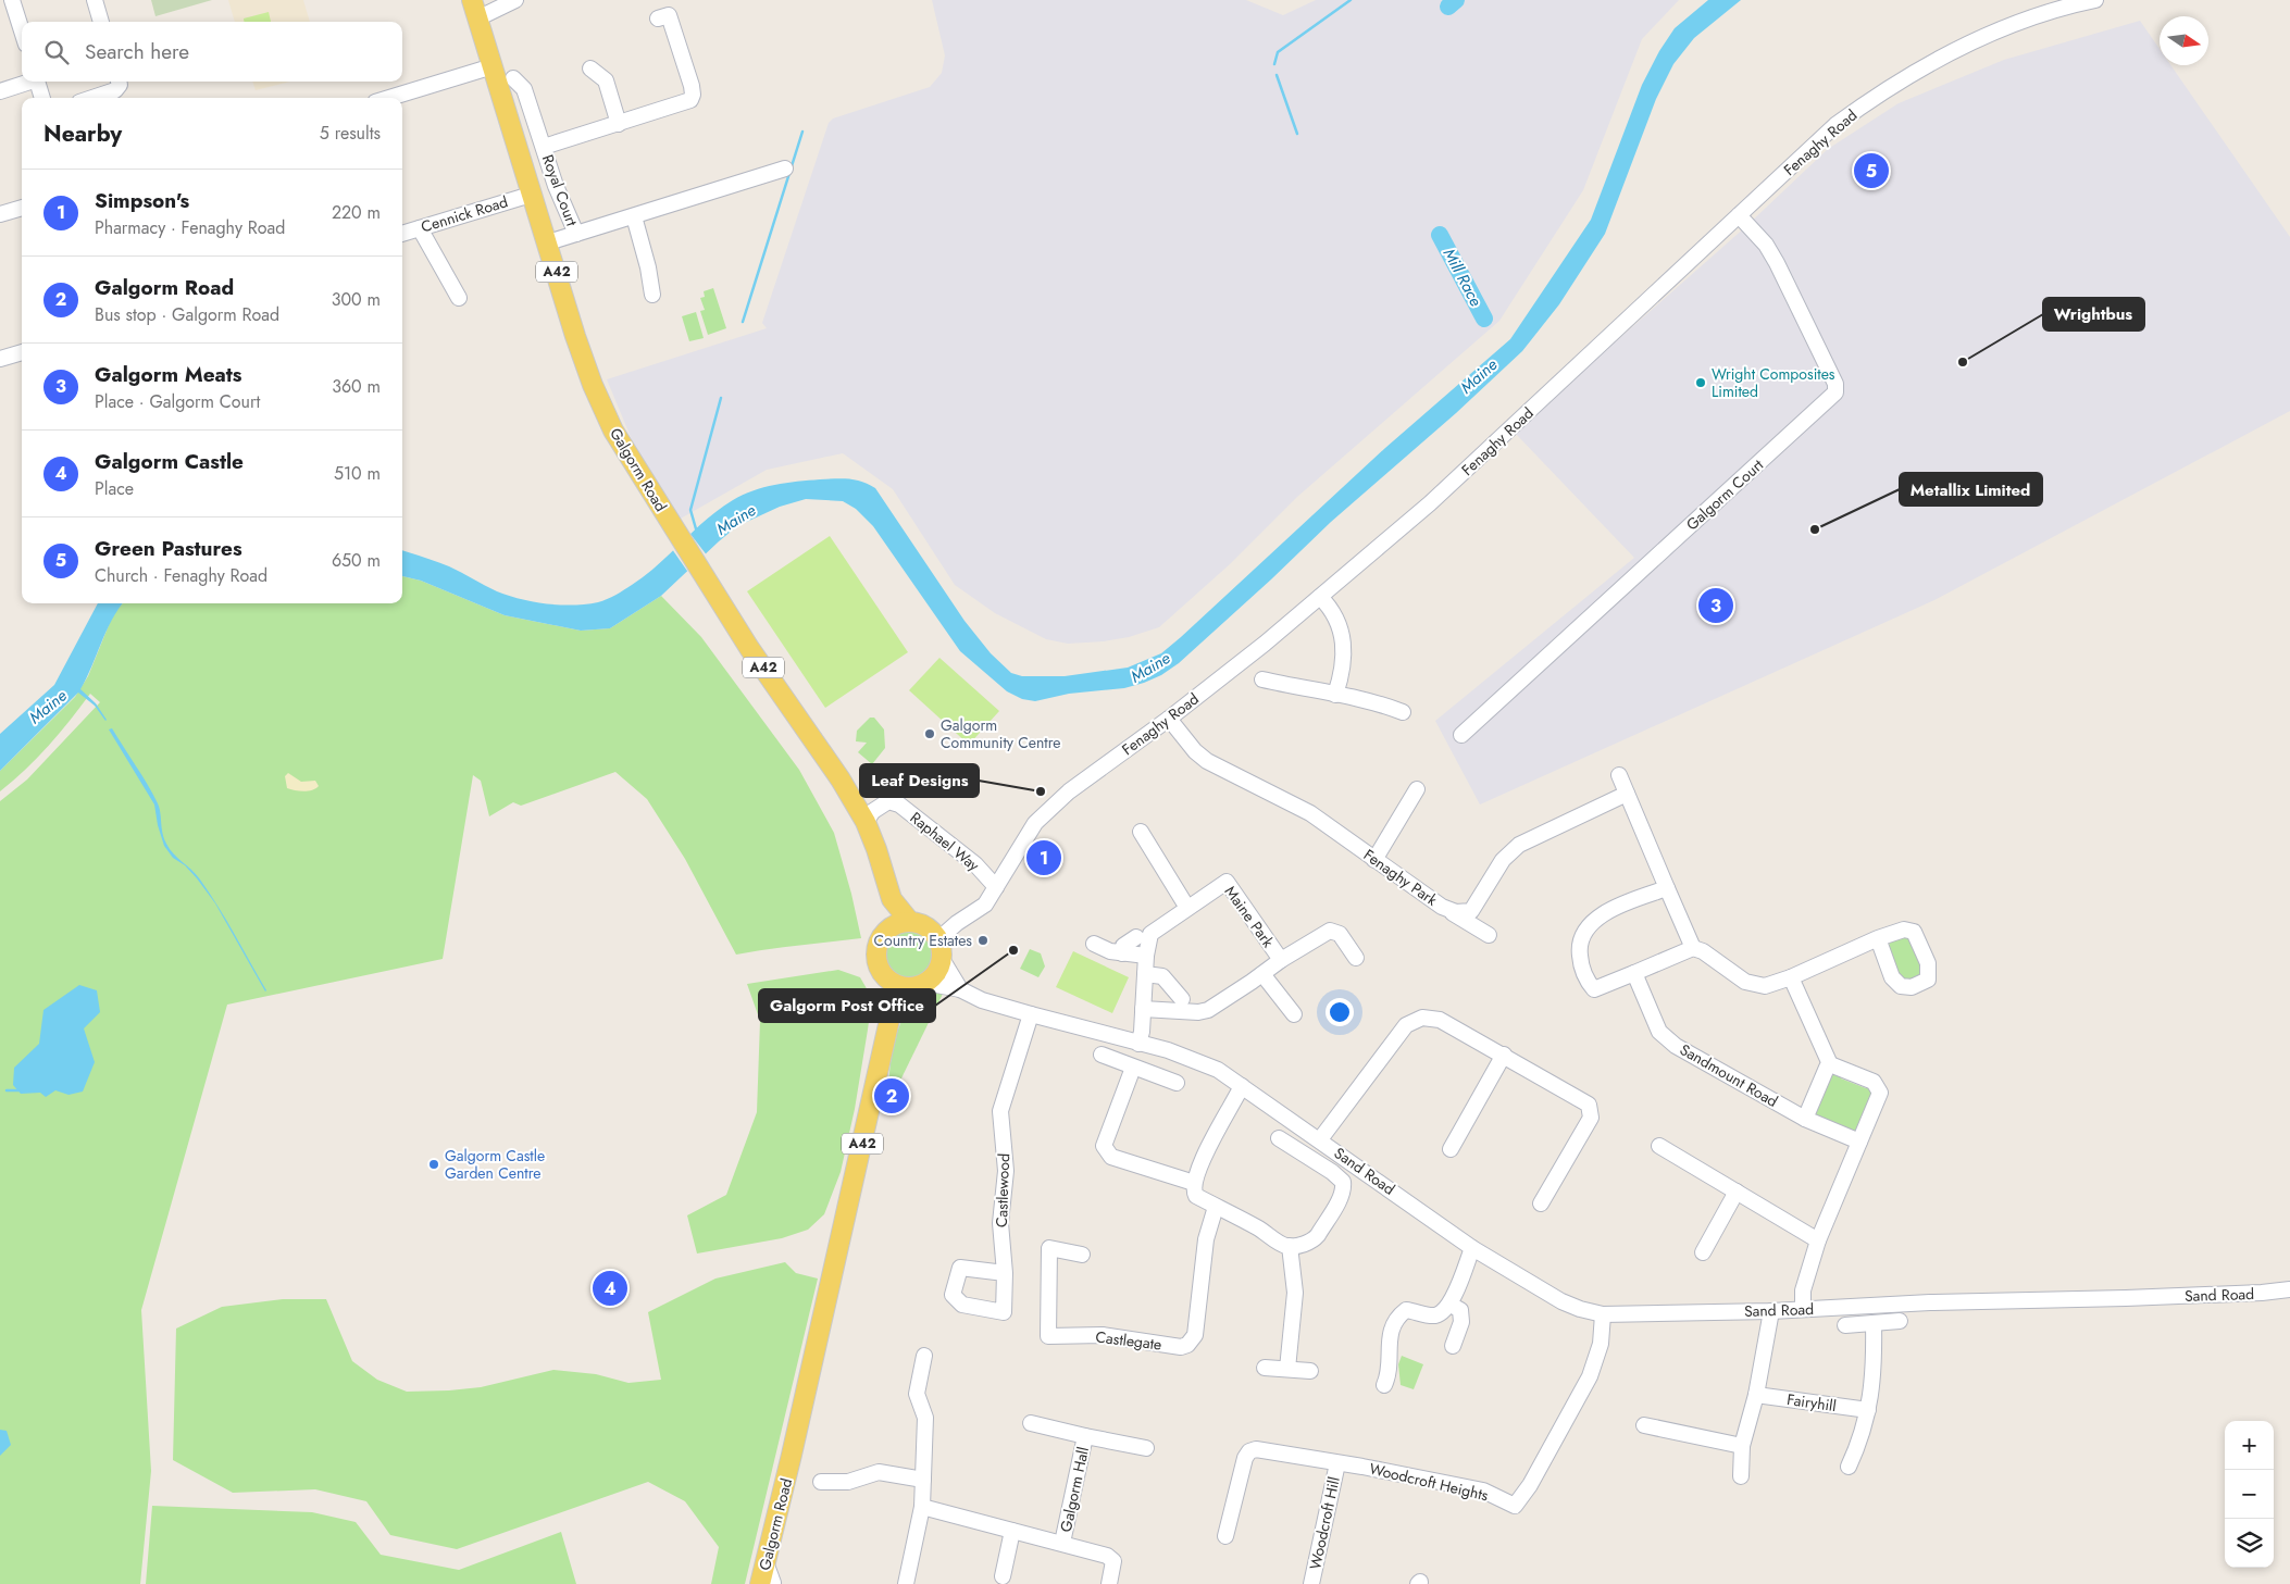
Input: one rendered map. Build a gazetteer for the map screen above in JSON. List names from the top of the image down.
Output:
{
  "streets": {
    "main road": ["A42", "Galgorm Road"],
    "street": [
      "Fenaghy Road",
      "Royal Court",
      "Cennick Road",
      "Galgorm Court",
      "Raphael Way",
      "Fenaghy Park",
      "Maine Park",
      "Sandmount Road",
      "Sand Road",
      "Castlewood",
      "Castlegate",
      "Fairyhill",
      "Woodcroft Heights",
      "Galgorm Hall",
      "Woodcroft Hill"
    ]
  },
  "crossings": [
    ["Fenaghy Road", "A42"],
    ["Fenaghy Road", "Galgorm Road"],
    ["Fenaghy Road", "Galgorm Court"],
    ["Fenaghy Road", "Raphael Way"],
    ["Fenaghy Road", "Fenaghy Park"],
    ["Fenaghy Road", "Sand Road"],
    ["Royal Court", "Galgorm Road"],
    ["Cennick Road", "Galgorm Road"],
    ["A42", "Galgorm Road"],
    ["A42", "Sand Road"],
    ["Galgorm Road", "Raphael Way"],
    ["Galgorm Road", "Sand Road"],
    ["Maine Park", "Sand Road"],
    ["Sand Road", "Castlewood"],
    ["Sand Road", "Woodcroft Heights"],
    ["Woodcroft Heights", "Woodcroft Hill"]
  ],
  "water": ["Mill Race", "Maine"],
  "places": [
    "Wrightbus",
    "Wright Composites Limited",
    "Metallix Limited",
    "Galgorm Community Centre",
    "Leaf Designs",
    "Country Estates",
    "Galgorm Post Office",
    "Galgorm Castle Garden Centre"
  ],
  "north": "right",
  "page": {
    "search": "Search here",
    "heading": ["Nearby", "5 results"],
    "pins": [
      "5",
      "3",
      "1",
      "2",
      "4"
    ],
    "list": [
      {
        "mark": "1",
        "name": "Simpson's",
        "note": "Pharmacy · Fenaghy Road",
        "value": "220 m"
      },
      {
        "mark": "2",
        "name": "Galgorm Road",
        "note": "Bus stop · Galgorm Road",
        "value": "300 m"
      },
      {
        "mark": "3",
        "name": "Galgorm Meats",
        "note": "Place · Galgorm Court",
        "value": "360 m"
      },
      {
        "mark": "4",
        "name": "Galgorm Castle",
        "note": "Place",
        "value": "510 m"
      },
      {
        "mark": "5",
        "name": "Green Pastures",
        "note": "Church · Fenaghy Road",
        "value": "650 m"
      }
    ],
    "map_buttons": ["+", "−"]
  }
}
